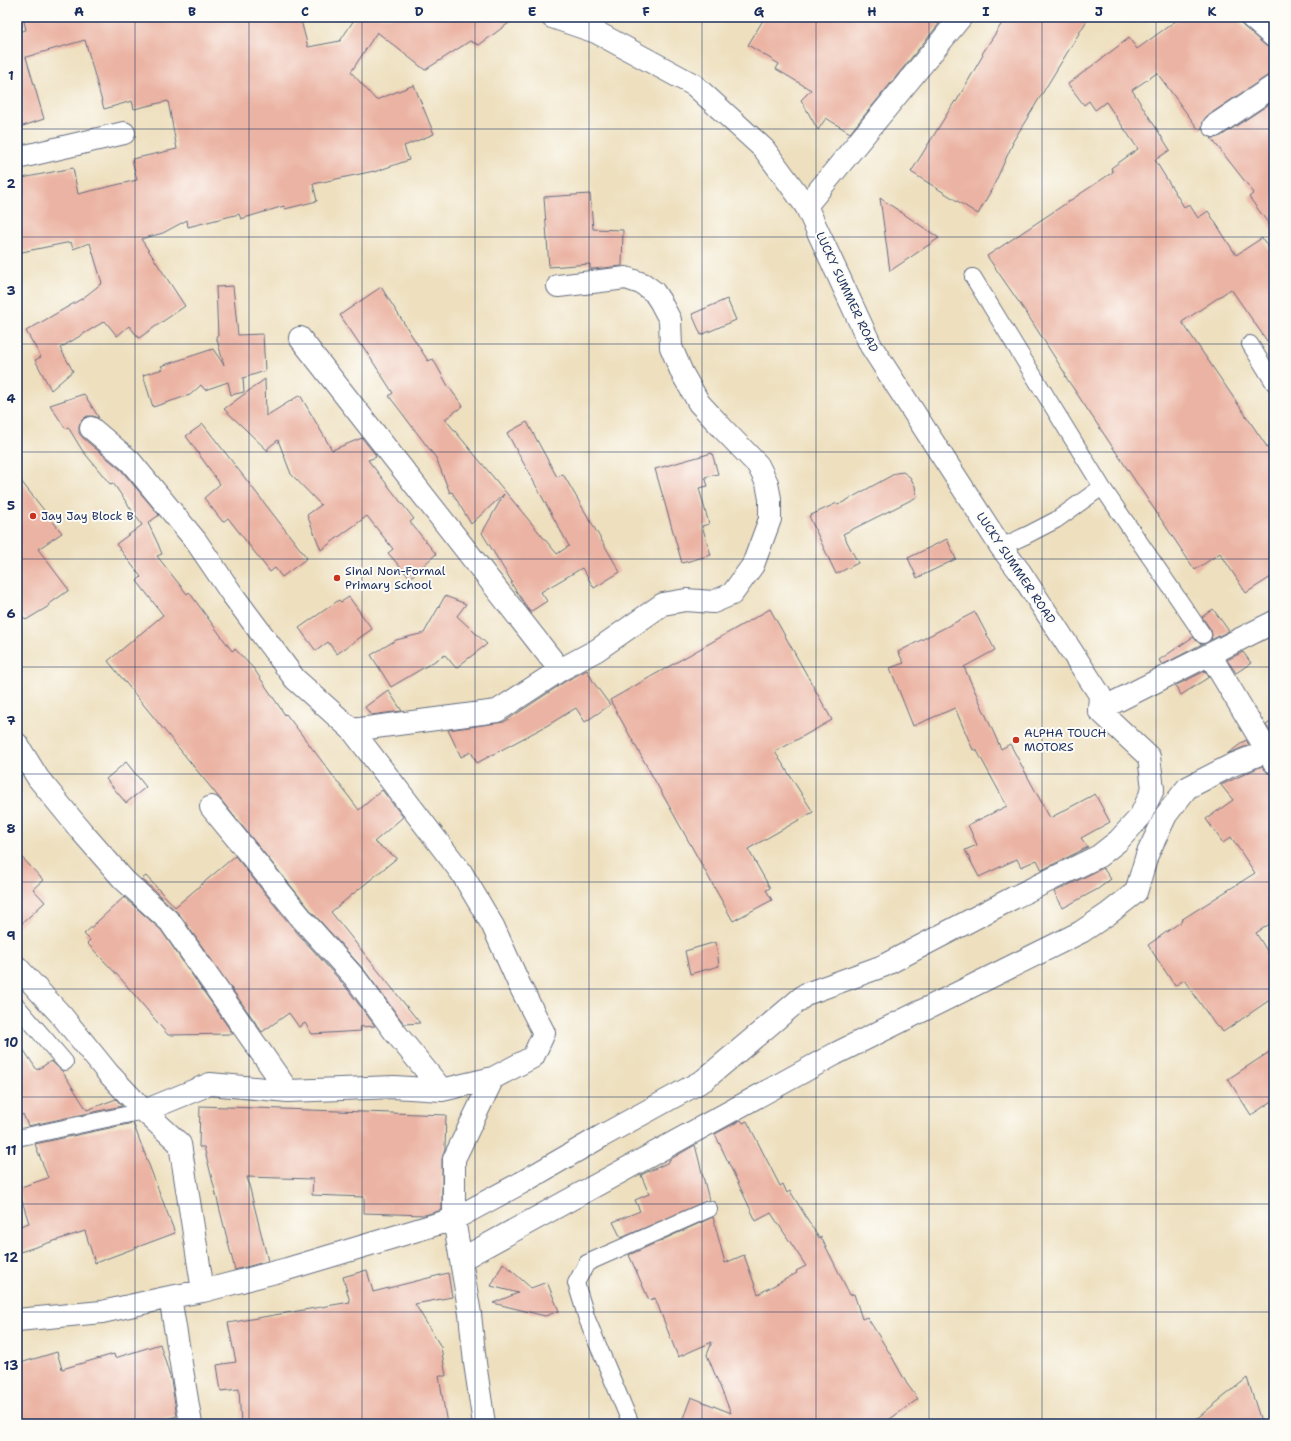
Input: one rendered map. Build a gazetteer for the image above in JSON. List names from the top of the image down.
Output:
{
  "streets": {
    "street": ["LUCKY SUMMER ROAD"]
  },
  "places": ["Jay Jay Block B", "Sinai Non-Formal Primary School", "ALPHA TOUCH MOTORS"],
  "grid": {
    "columns": [
      "A",
      "B",
      "C",
      "D",
      "E",
      "F",
      "G",
      "H",
      "I",
      "J",
      "K"
    ],
    "rows": [
      "1",
      "2",
      "3",
      "4",
      "5",
      "6",
      "7",
      "8",
      "9",
      "10",
      "11",
      "12",
      "13"
    ]
  }
}
